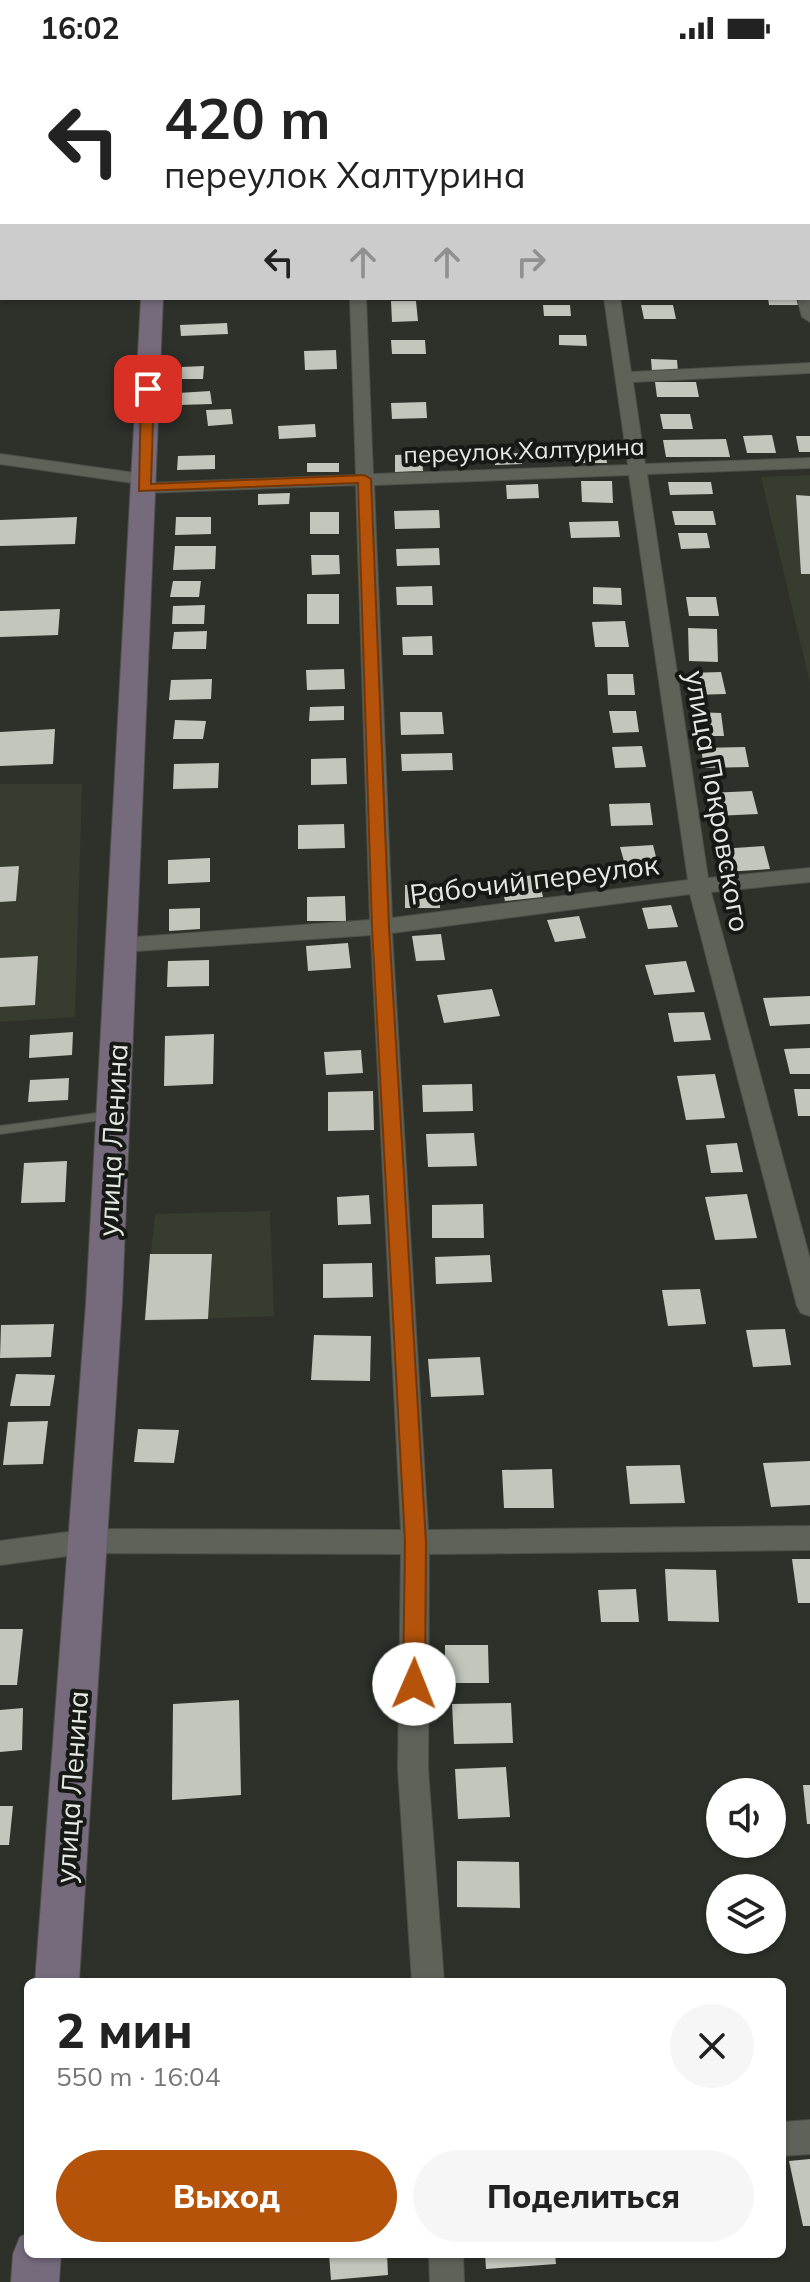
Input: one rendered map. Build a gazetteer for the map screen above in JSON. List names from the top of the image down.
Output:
{
  "streets": {
    "main road": ["улица Ленина"],
    "street": ["переулок Халтурина", "улица Покровского", "Рабочий переулок"]
  },
  "crossings": [
    ["переулок Халтурина", "улица Покровского"],
    ["переулок Халтурина", "улица Ленина"],
    ["улица Покровского", "Рабочий переулок"],
    ["Рабочий переулок", "улица Ленина"]
  ],
  "page": {
    "status": "16:02",
    "turn": ["420 m", "переулок Халтурина"],
    "heading": ["2 мин", "550 m · 16:04"],
    "buttons": ["Выход", "Поделиться"]
  }
}
